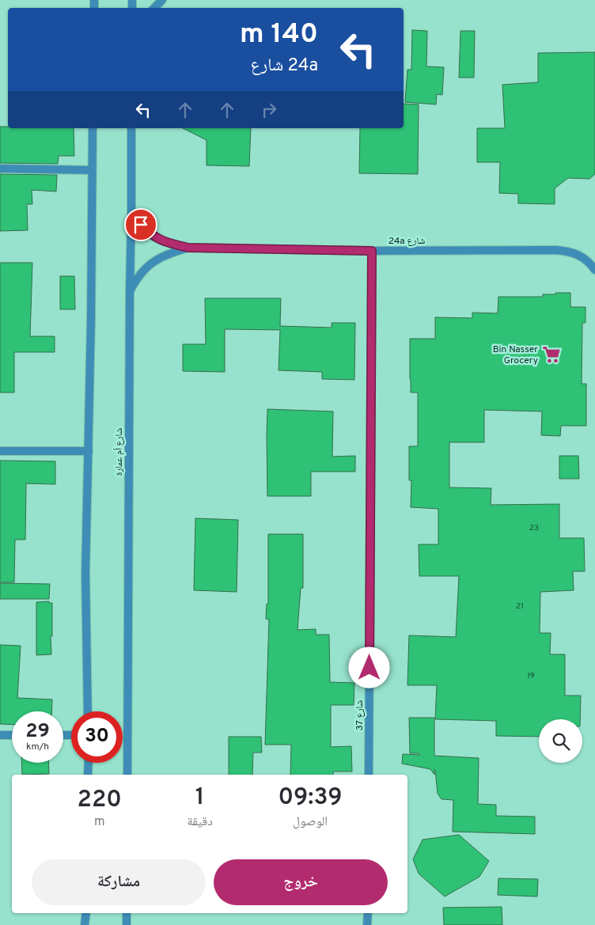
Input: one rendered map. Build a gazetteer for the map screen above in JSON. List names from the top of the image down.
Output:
{
  "streets": {
    "street": ["24a شارع", "شارع أم عمارة", "شارع 37"]
  },
  "crossings": [
    ["24a شارع", "شارع أم عمارة"],
    ["24a شارع", "شارع 37"]
  ],
  "places": {
    "supermarket": ["Bin Nasser Grocery"]
  },
  "house_numbers": ["23", "21", "19"],
  "page": {
    "turn": ["140 m", "24a شارع"],
    "speed": "29 km/h",
    "limit": "30",
    "eta": [
      "09:39",
      "الوصول",
      "1",
      "دقيقة",
      "220",
      "m"
    ],
    "buttons": ["خروج", "مشاركة"]
  }
}
